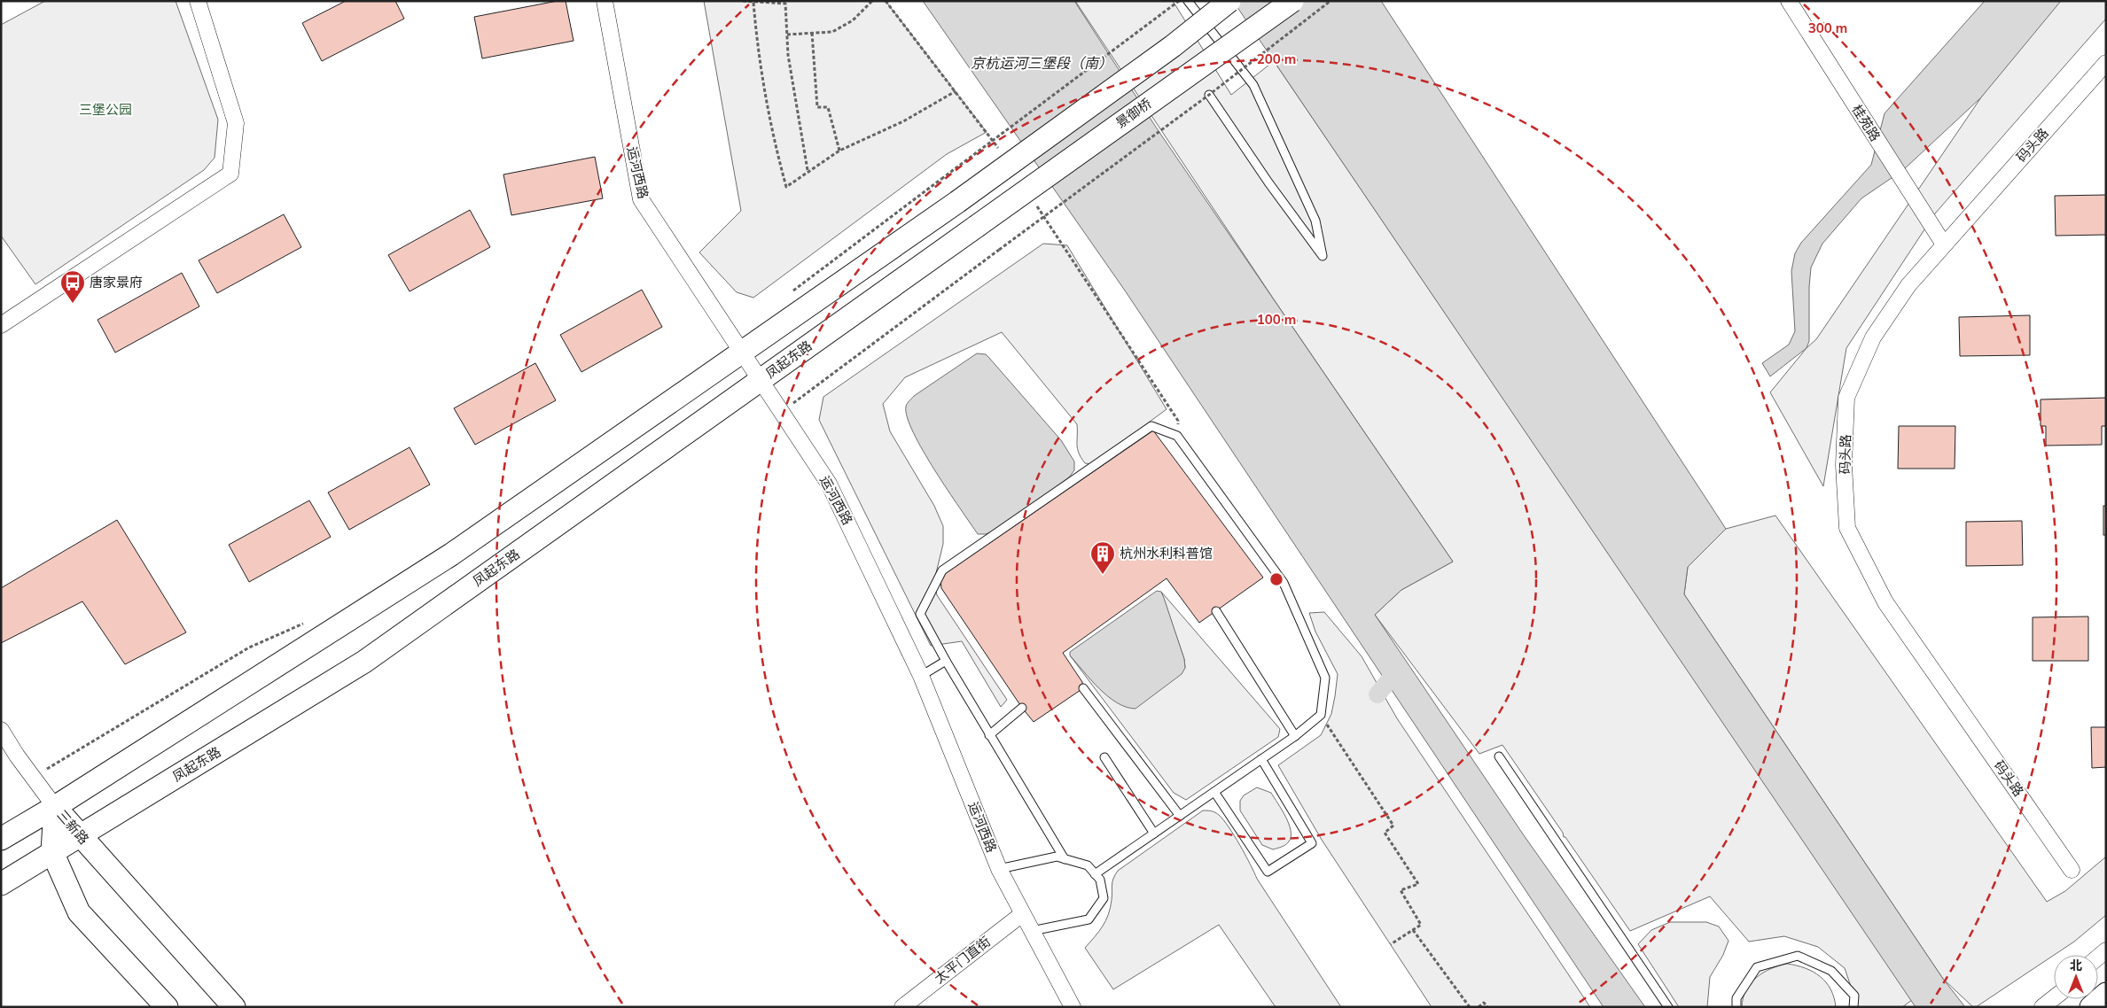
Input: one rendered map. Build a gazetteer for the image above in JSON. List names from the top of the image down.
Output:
{
  "streets": {
    "main road": ["景御桥", "凤起东路", "三新路"],
    "street": [
      "桂苑路",
      "码头路",
      "运河西路",
      "太平门直街"
    ]
  },
  "crossings": [
    ["景御桥", "凤起东路"],
    ["桂苑路", "码头路"],
    ["运河西路", "凤起东路"],
    ["运河西路", "太平门直街"],
    ["凤起东路", "三新路"]
  ],
  "water": ["京杭运河三堡段（南）"],
  "parks": ["三堡公园"],
  "places": {
    "bus stop": ["唐家景府"],
    "building": ["杭州水利科普馆"]
  },
  "north": "top",
  "rings": ["300 m", "200 m", "100 m"]
}
